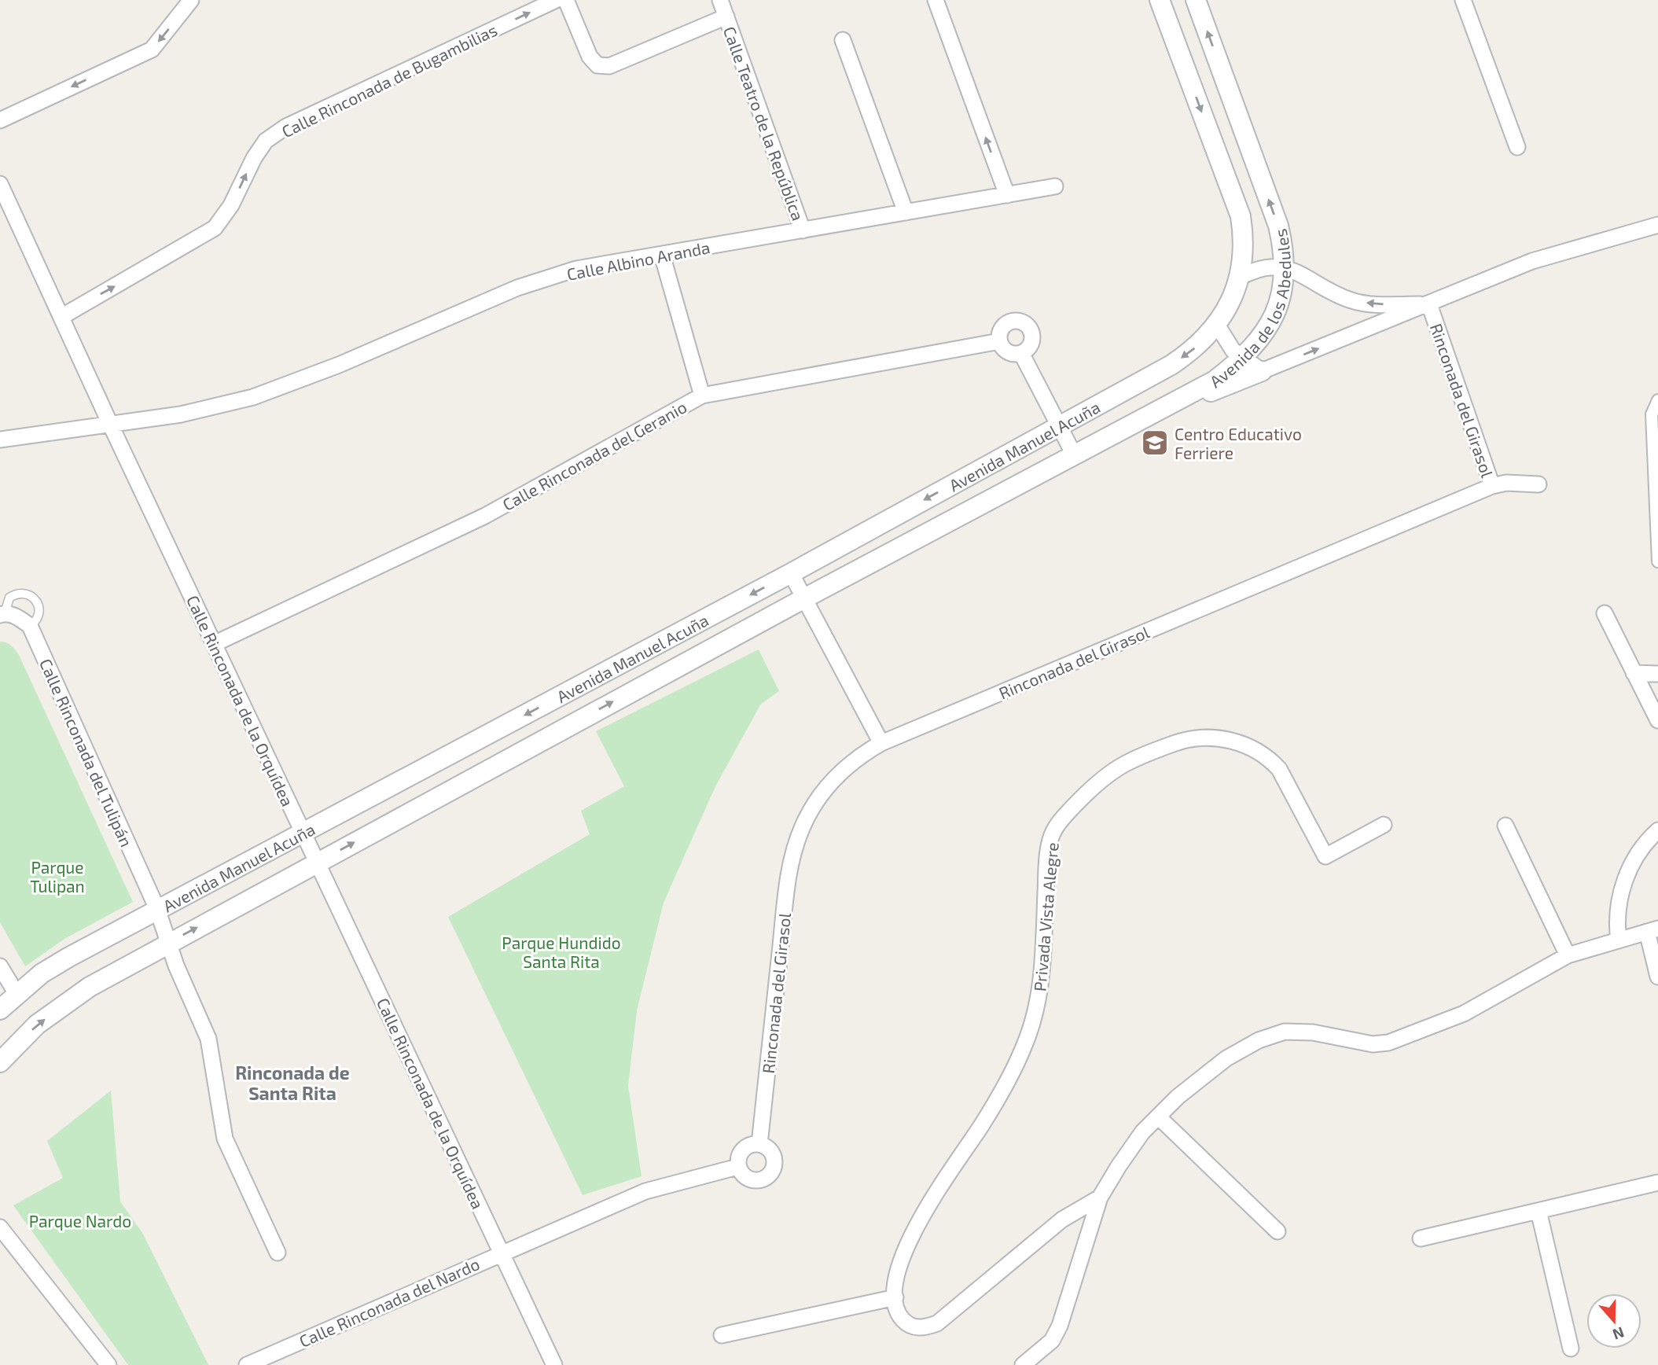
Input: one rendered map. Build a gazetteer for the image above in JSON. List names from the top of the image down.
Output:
{
  "streets": {
    "street": [
      "Calle Rinconada de Bugambilias",
      "Calle Teatro de la República",
      "Calle Albino Aranda",
      "Avenida de los Abedules",
      "Rinconada del Girasol",
      "Avenida Manuel Acuña",
      "Calle Rinconada del Geranio",
      "Calle Rinconada de la Orquídea",
      "Calle Rinconada del Tulipán",
      "Privada Vista Alegre",
      "Calle Rinconada del Nardo"
    ]
  },
  "crossings": [
    ["Calle Rinconada de Bugambilias", "Calle Rinconada de la Orquídea"],
    ["Calle Teatro de la República", "Calle Albino Aranda"],
    ["Calle Albino Aranda", "Calle Rinconada de la Orquídea"],
    ["Avenida de los Abedules", "Avenida Manuel Acuña"],
    ["Rinconada del Girasol", "Calle Rinconada del Nardo"],
    ["Avenida Manuel Acuña", "Calle Rinconada de la Orquídea"],
    ["Avenida Manuel Acuña", "Calle Rinconada del Tulipán"],
    ["Calle Rinconada del Geranio", "Calle Rinconada de la Orquídea"],
    ["Calle Rinconada de la Orquídea", "Calle Rinconada del Nardo"]
  ],
  "one_way": ["Calle Rinconada de Bugambilias"],
  "districts": ["Rinconada de Santa Rita"],
  "parks": ["Parque Tulipan", "Parque Hundido Santa Rita", "Parque Nardo"],
  "places": {
    "school or university": ["Centro Educativo Ferriere"]
  },
  "north": "bottom"
}
